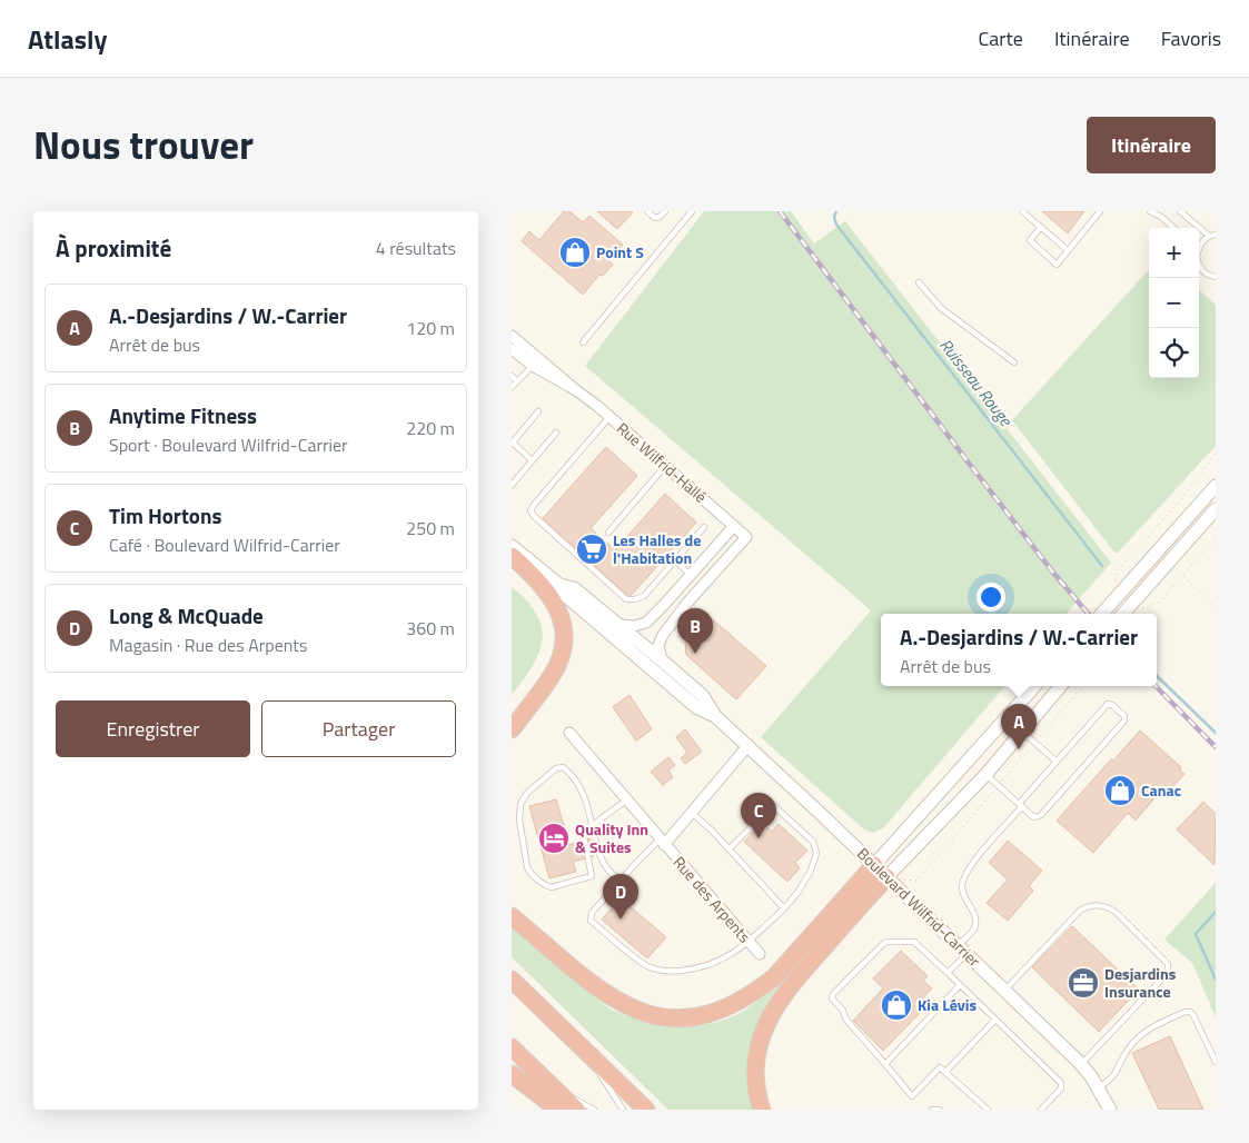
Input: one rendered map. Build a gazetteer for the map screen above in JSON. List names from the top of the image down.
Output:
{
  "streets": {
    "street": ["Rue Wilfrid-Hallé", "Rue des Arpents", "Boulevard Wilfrid-Carrier"]
  },
  "crossings": [
    ["Rue Wilfrid-Hallé", "Boulevard Wilfrid-Carrier"],
    ["Rue des Arpents", "Boulevard Wilfrid-Carrier"]
  ],
  "water": ["Ruisseau Rouge"],
  "places": {
    "shop": ["Point S", "Canac", "Kia Lévis"],
    "supermarket": ["Les Halles de l'Habitation"],
    "hotel": ["Quality Inn & Suites"],
    "office": ["Desjardins Insurance"]
  },
  "page": {
    "header": "Atlasly",
    "nav": ["Carte", "Itinéraire", "Favoris"],
    "title": "Nous trouver",
    "buttons": [
      "Itinéraire",
      ["Enregistrer", "Partager"]
    ],
    "heading": ["À proximité", "4 résultats"],
    "map_buttons": ["+", "−"],
    "list": [
      {
        "mark": "A",
        "name": "A.-Desjardins / W.-Carrier",
        "note": "Arrêt de bus",
        "value": "120 m"
      },
      {
        "mark": "B",
        "name": "Anytime Fitness",
        "note": "Sport · Boulevard Wilfrid-Carrier",
        "value": "220 m"
      },
      {
        "mark": "C",
        "name": "Tim Hortons",
        "note": "Café · Boulevard Wilfrid-Carrier",
        "value": "250 m"
      },
      {
        "mark": "D",
        "name": "Long & McQuade",
        "note": "Magasin · Rue des Arpents",
        "value": "360 m"
      }
    ],
    "pins": [
      "B",
      "A",
      "C",
      "D"
    ],
    "popup": ["A.-Desjardins / W.-Carrier", "Arrêt de bus"]
  }
}
